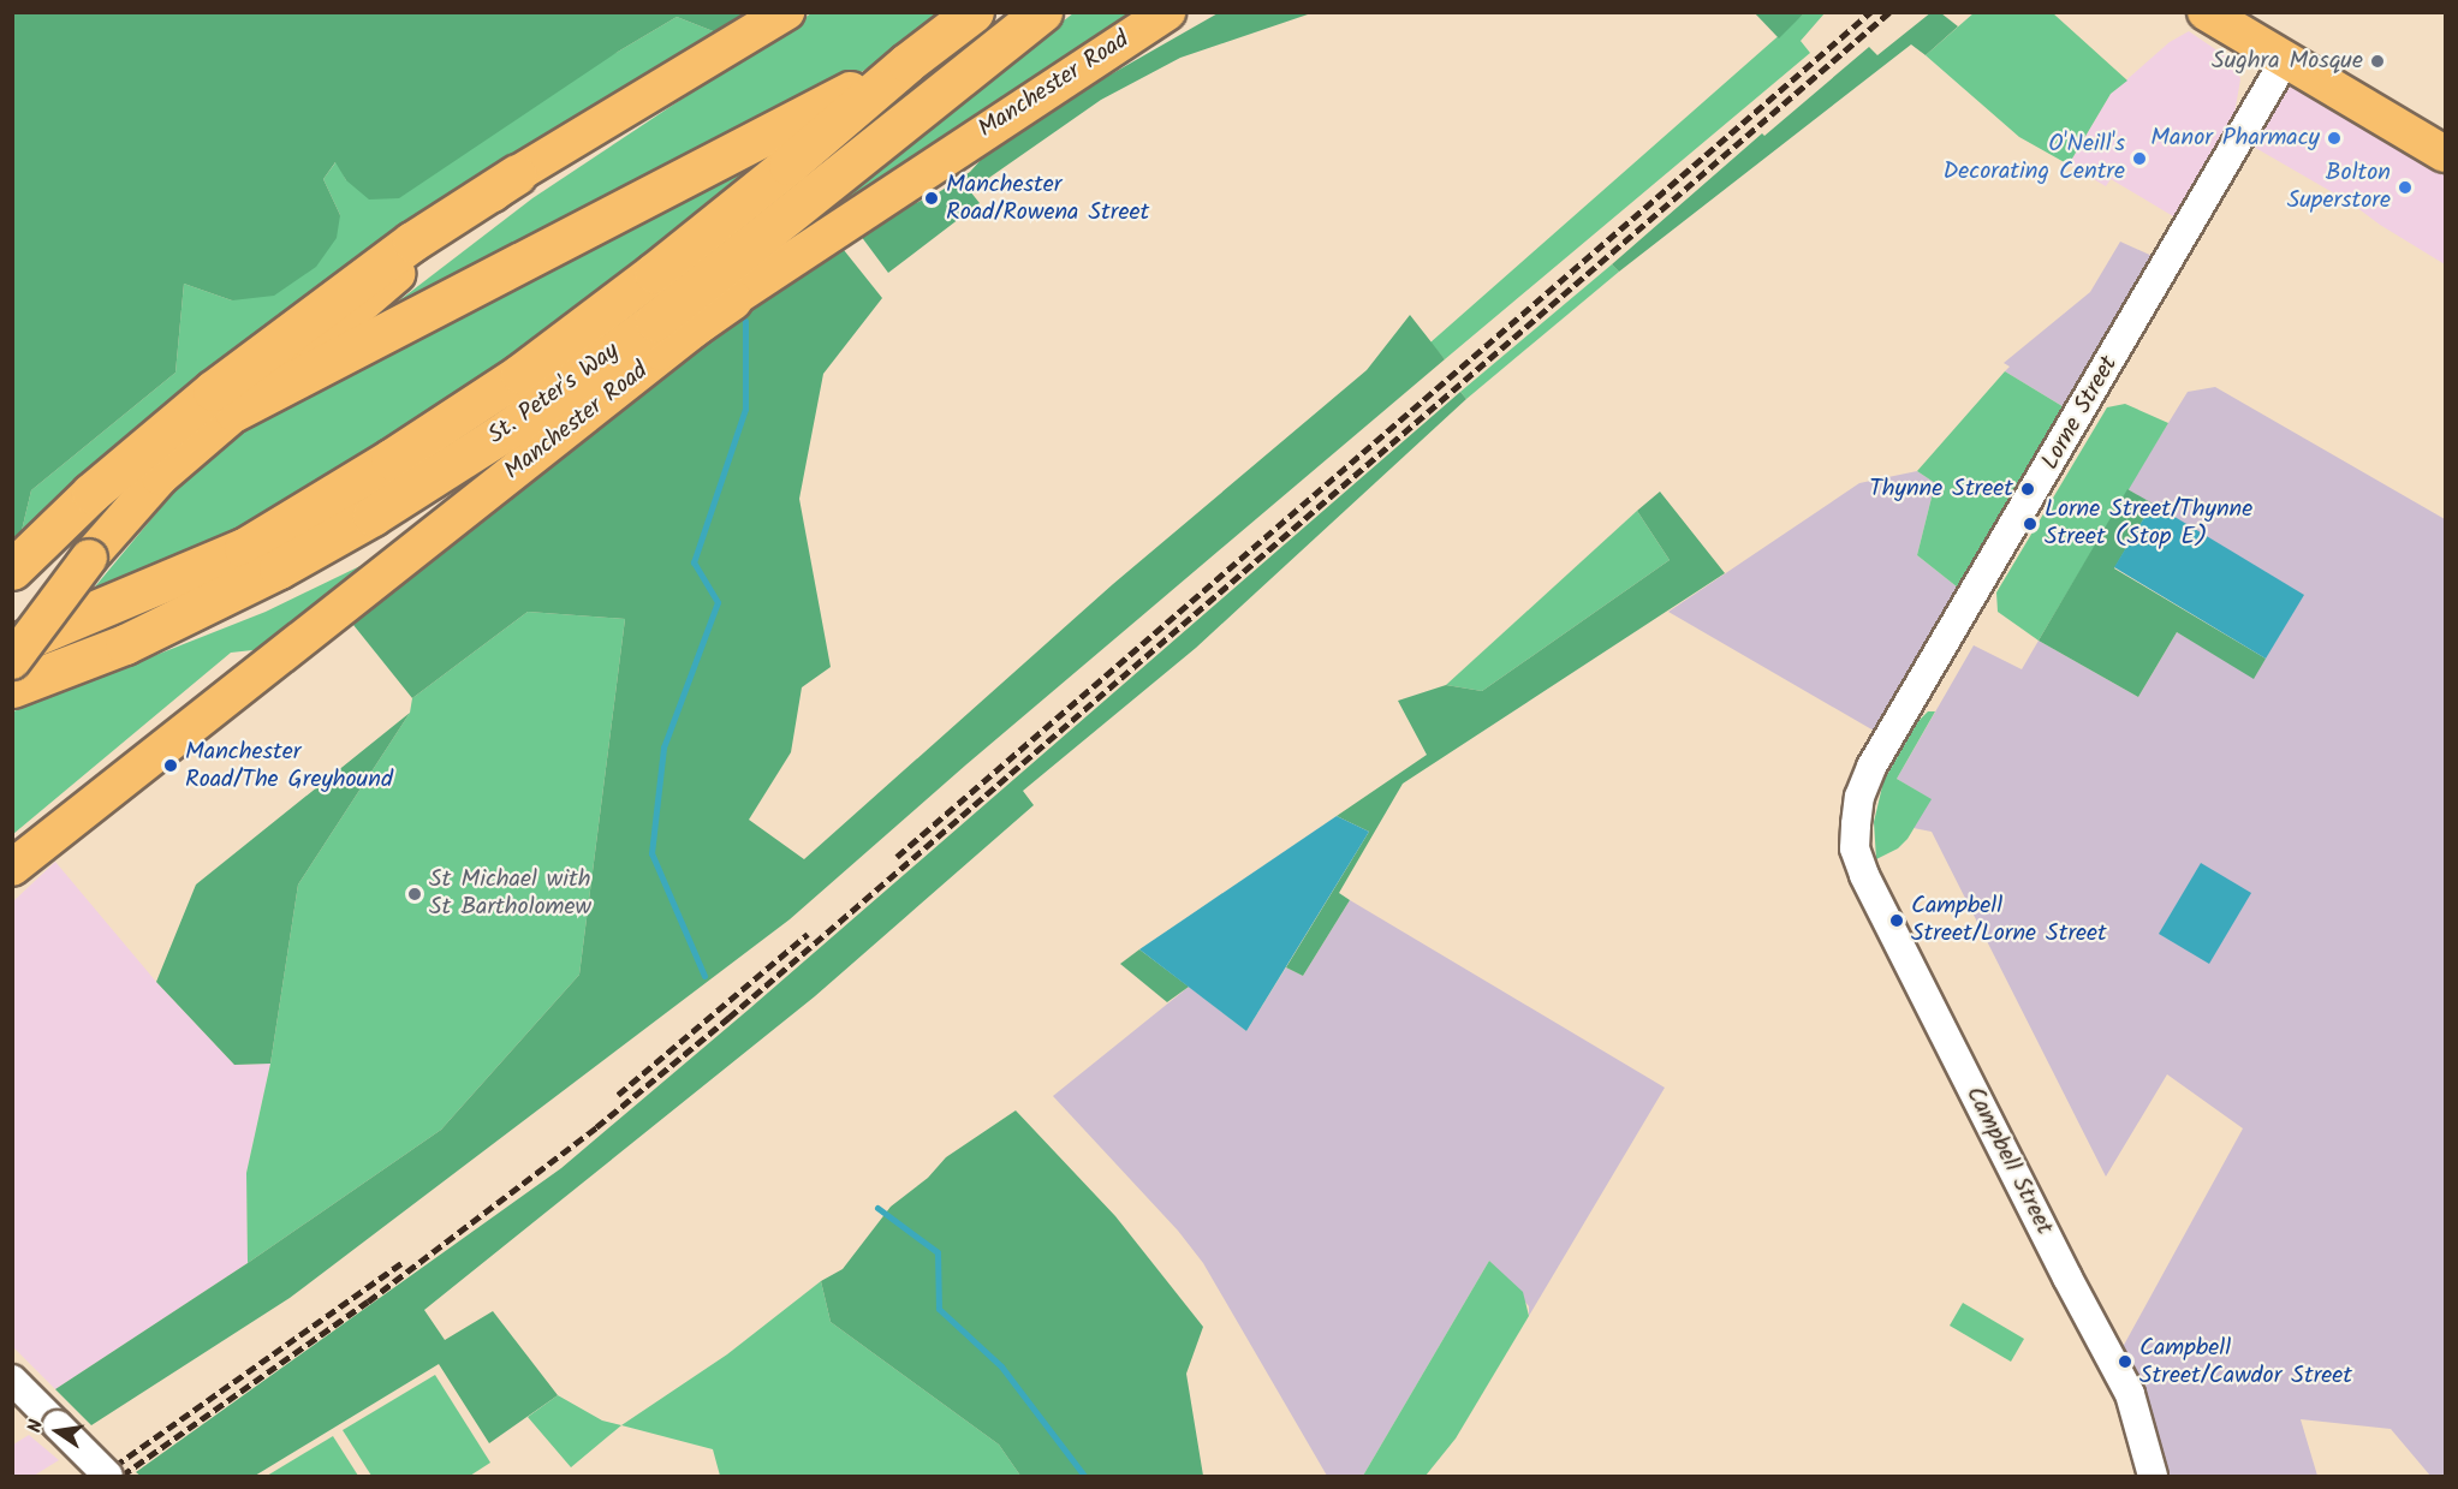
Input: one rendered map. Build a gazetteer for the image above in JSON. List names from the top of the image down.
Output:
{
  "streets": {
    "highway": ["St. Peter's Way"],
    "main road": ["Manchester Road"],
    "street": ["Lorne Street", "Campbell Street"]
  },
  "crossings": [
    ["Lorne Street", "Campbell Street"]
  ],
  "places": [
    "Sughra Mosque",
    "Manor Pharmacy",
    "O'Neill's Decorating Centre",
    "Bolton Superstore",
    "Manchester Road/Rowena Street",
    "Thynne Street",
    "Lorne Street/Thynne Street (Stop E)",
    "Manchester Road/The Greyhound",
    "St Michael with St Bartholomew",
    "Campbell Street/Lorne Street",
    "Campbell Street/Cawdor Street"
  ],
  "north": "left"
}
